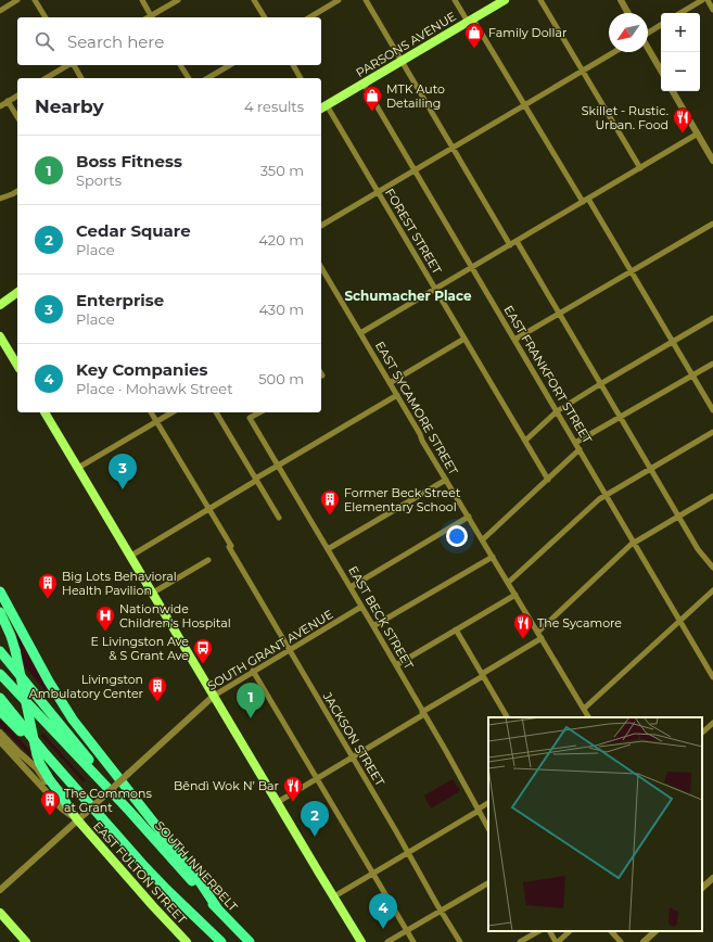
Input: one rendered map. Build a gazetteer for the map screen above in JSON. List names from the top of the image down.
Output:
{
  "streets": {
    "highway": ["SOUTH INNERBELT"],
    "main road": ["PARSONS AVENUE", "EAST FULTON STREET"],
    "street": [
      "FOREST STREET",
      "EAST FRANKFORT STREET",
      "EAST SYCAMORE STREET",
      "EAST BECK STREET",
      "SOUTH GRANT AVENUE",
      "JACKSON STREET"
    ]
  },
  "crossings": [
    ["PARSONS AVENUE", "FOREST STREET"],
    ["PARSONS AVENUE", "EAST FRANKFORT STREET"],
    ["EAST BECK STREET", "SOUTH GRANT AVENUE"],
    ["SOUTH GRANT AVENUE", "JACKSON STREET"],
    ["SOUTH GRANT AVENUE", "EAST FULTON STREET"]
  ],
  "districts": ["Schumacher Place"],
  "places": {
    "shop": ["Family Dollar", "MTK Auto Detailing"],
    "restaurant": ["Skillet - Rustic. Urban. Food", "The Sycamore", "Běndì Wok N’ Bar"],
    "building": [
      "Former Beck Street Elementary School",
      "Big Lots Behavioral Health Pavilion",
      "Livingston Ambulatory Center",
      "The Commons at Grant"
    ],
    "hospital": ["Nationwide Children's Hospital"],
    "bus stop": ["E Livingston Ave & S Grant Ave"]
  },
  "north": "bottom left",
  "page": {
    "map_buttons": ["+", "−"],
    "search": "Search here",
    "heading": ["Nearby", "4 results"],
    "list": [
      {
        "mark": "1",
        "name": "Boss Fitness",
        "note": "Sports",
        "value": "350 m"
      },
      {
        "mark": "2",
        "name": "Cedar Square",
        "note": "Place",
        "value": "420 m"
      },
      {
        "mark": "3",
        "name": "Enterprise",
        "note": "Place",
        "value": "430 m"
      },
      {
        "mark": "4",
        "name": "Key Companies",
        "note": "Place · Mohawk Street",
        "value": "500 m"
      }
    ],
    "pins": [
      "3",
      "1",
      "2",
      "4"
    ]
  }
}
